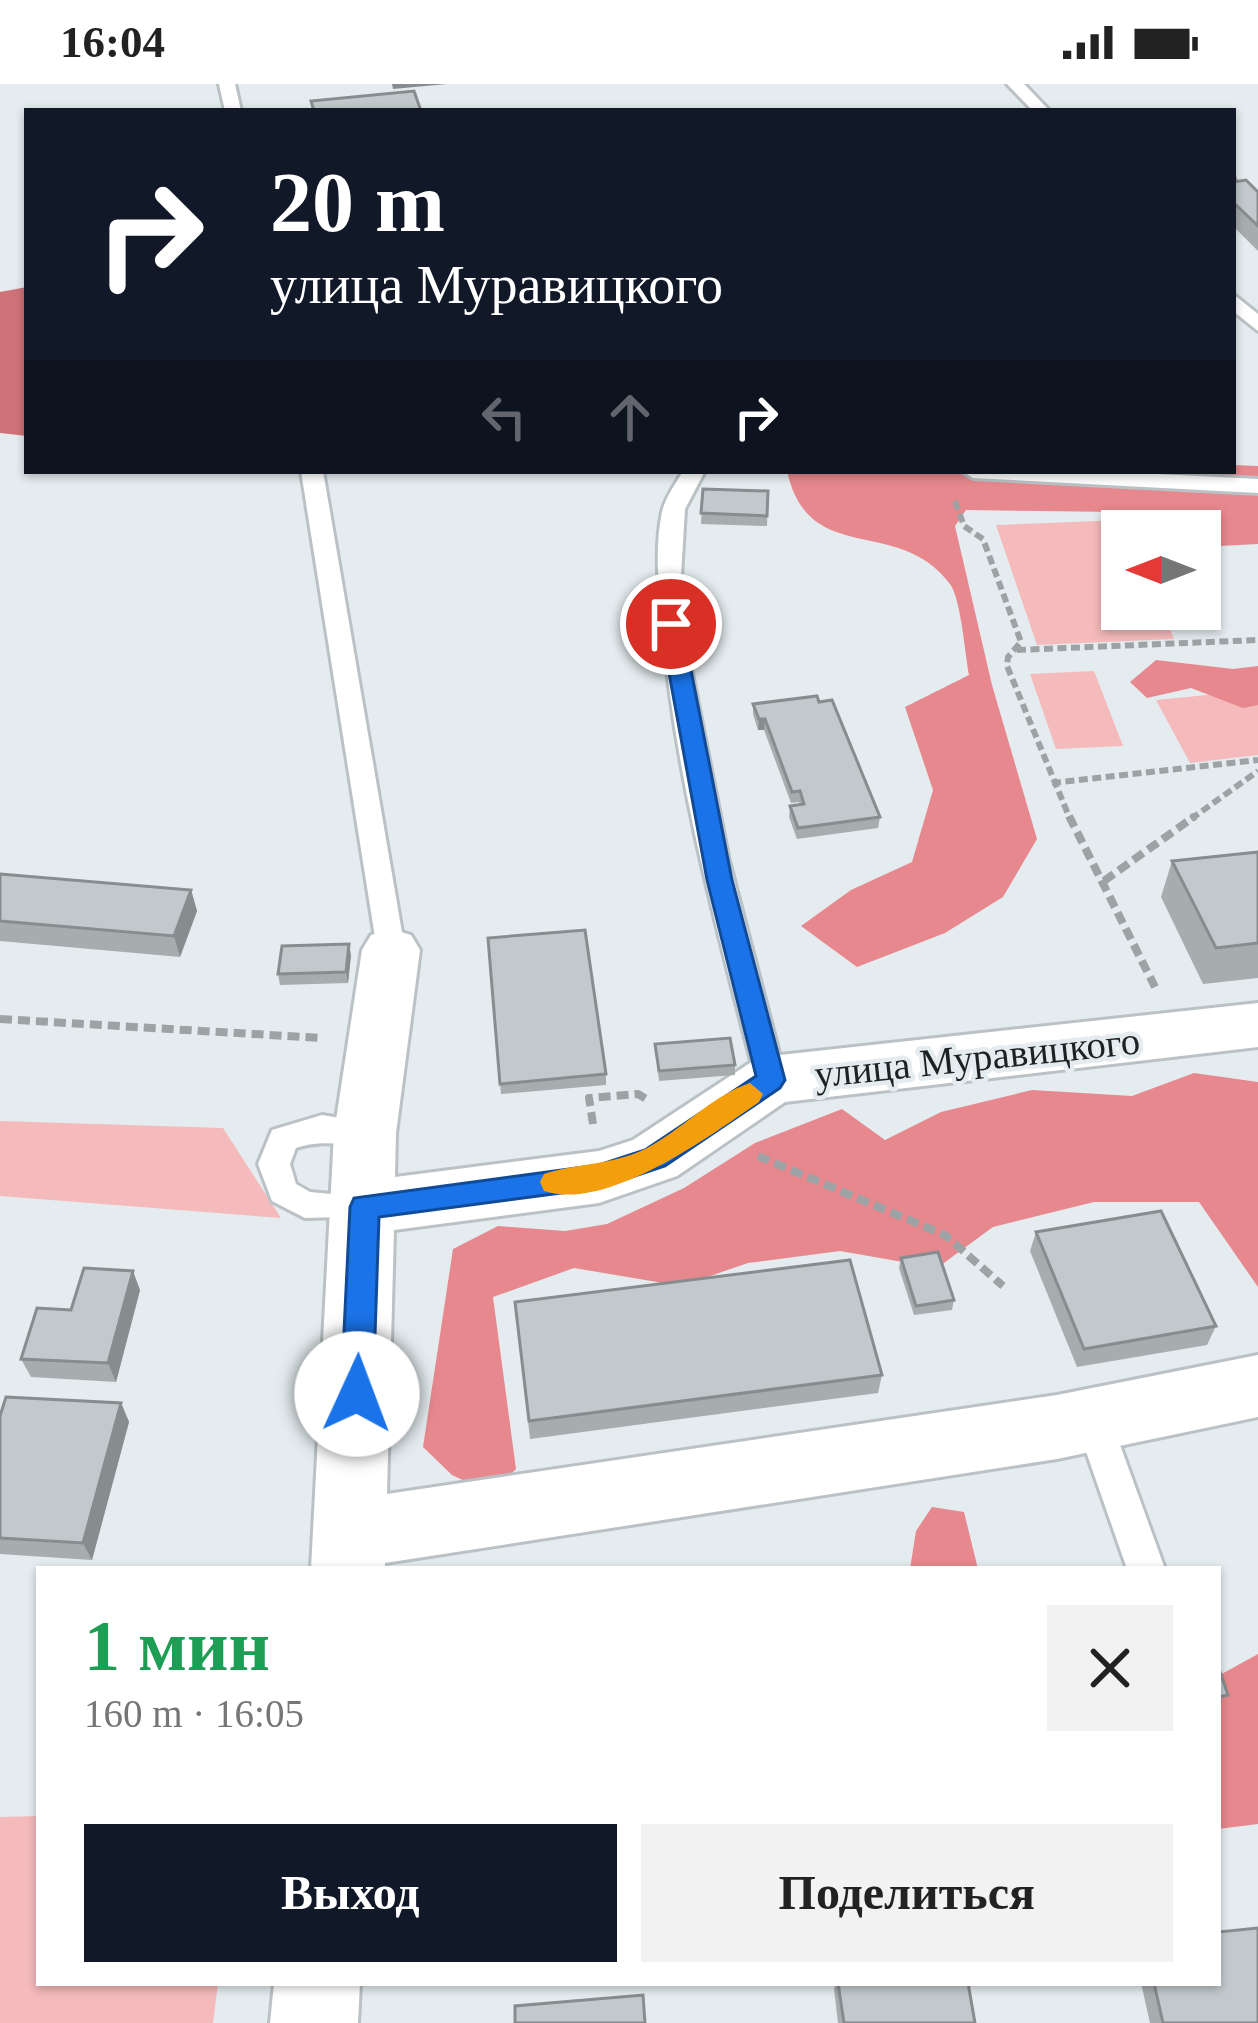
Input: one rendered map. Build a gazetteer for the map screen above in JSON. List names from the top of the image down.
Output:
{
  "streets": {
    "street": ["улица Муравицкого"]
  },
  "north": "left",
  "page": {
    "status": "16:04",
    "turn": ["20 m", "улица Муравицкого"],
    "heading": ["1 мин", "160 m · 16:05"],
    "buttons": ["Выход", "Поделиться"]
  }
}
